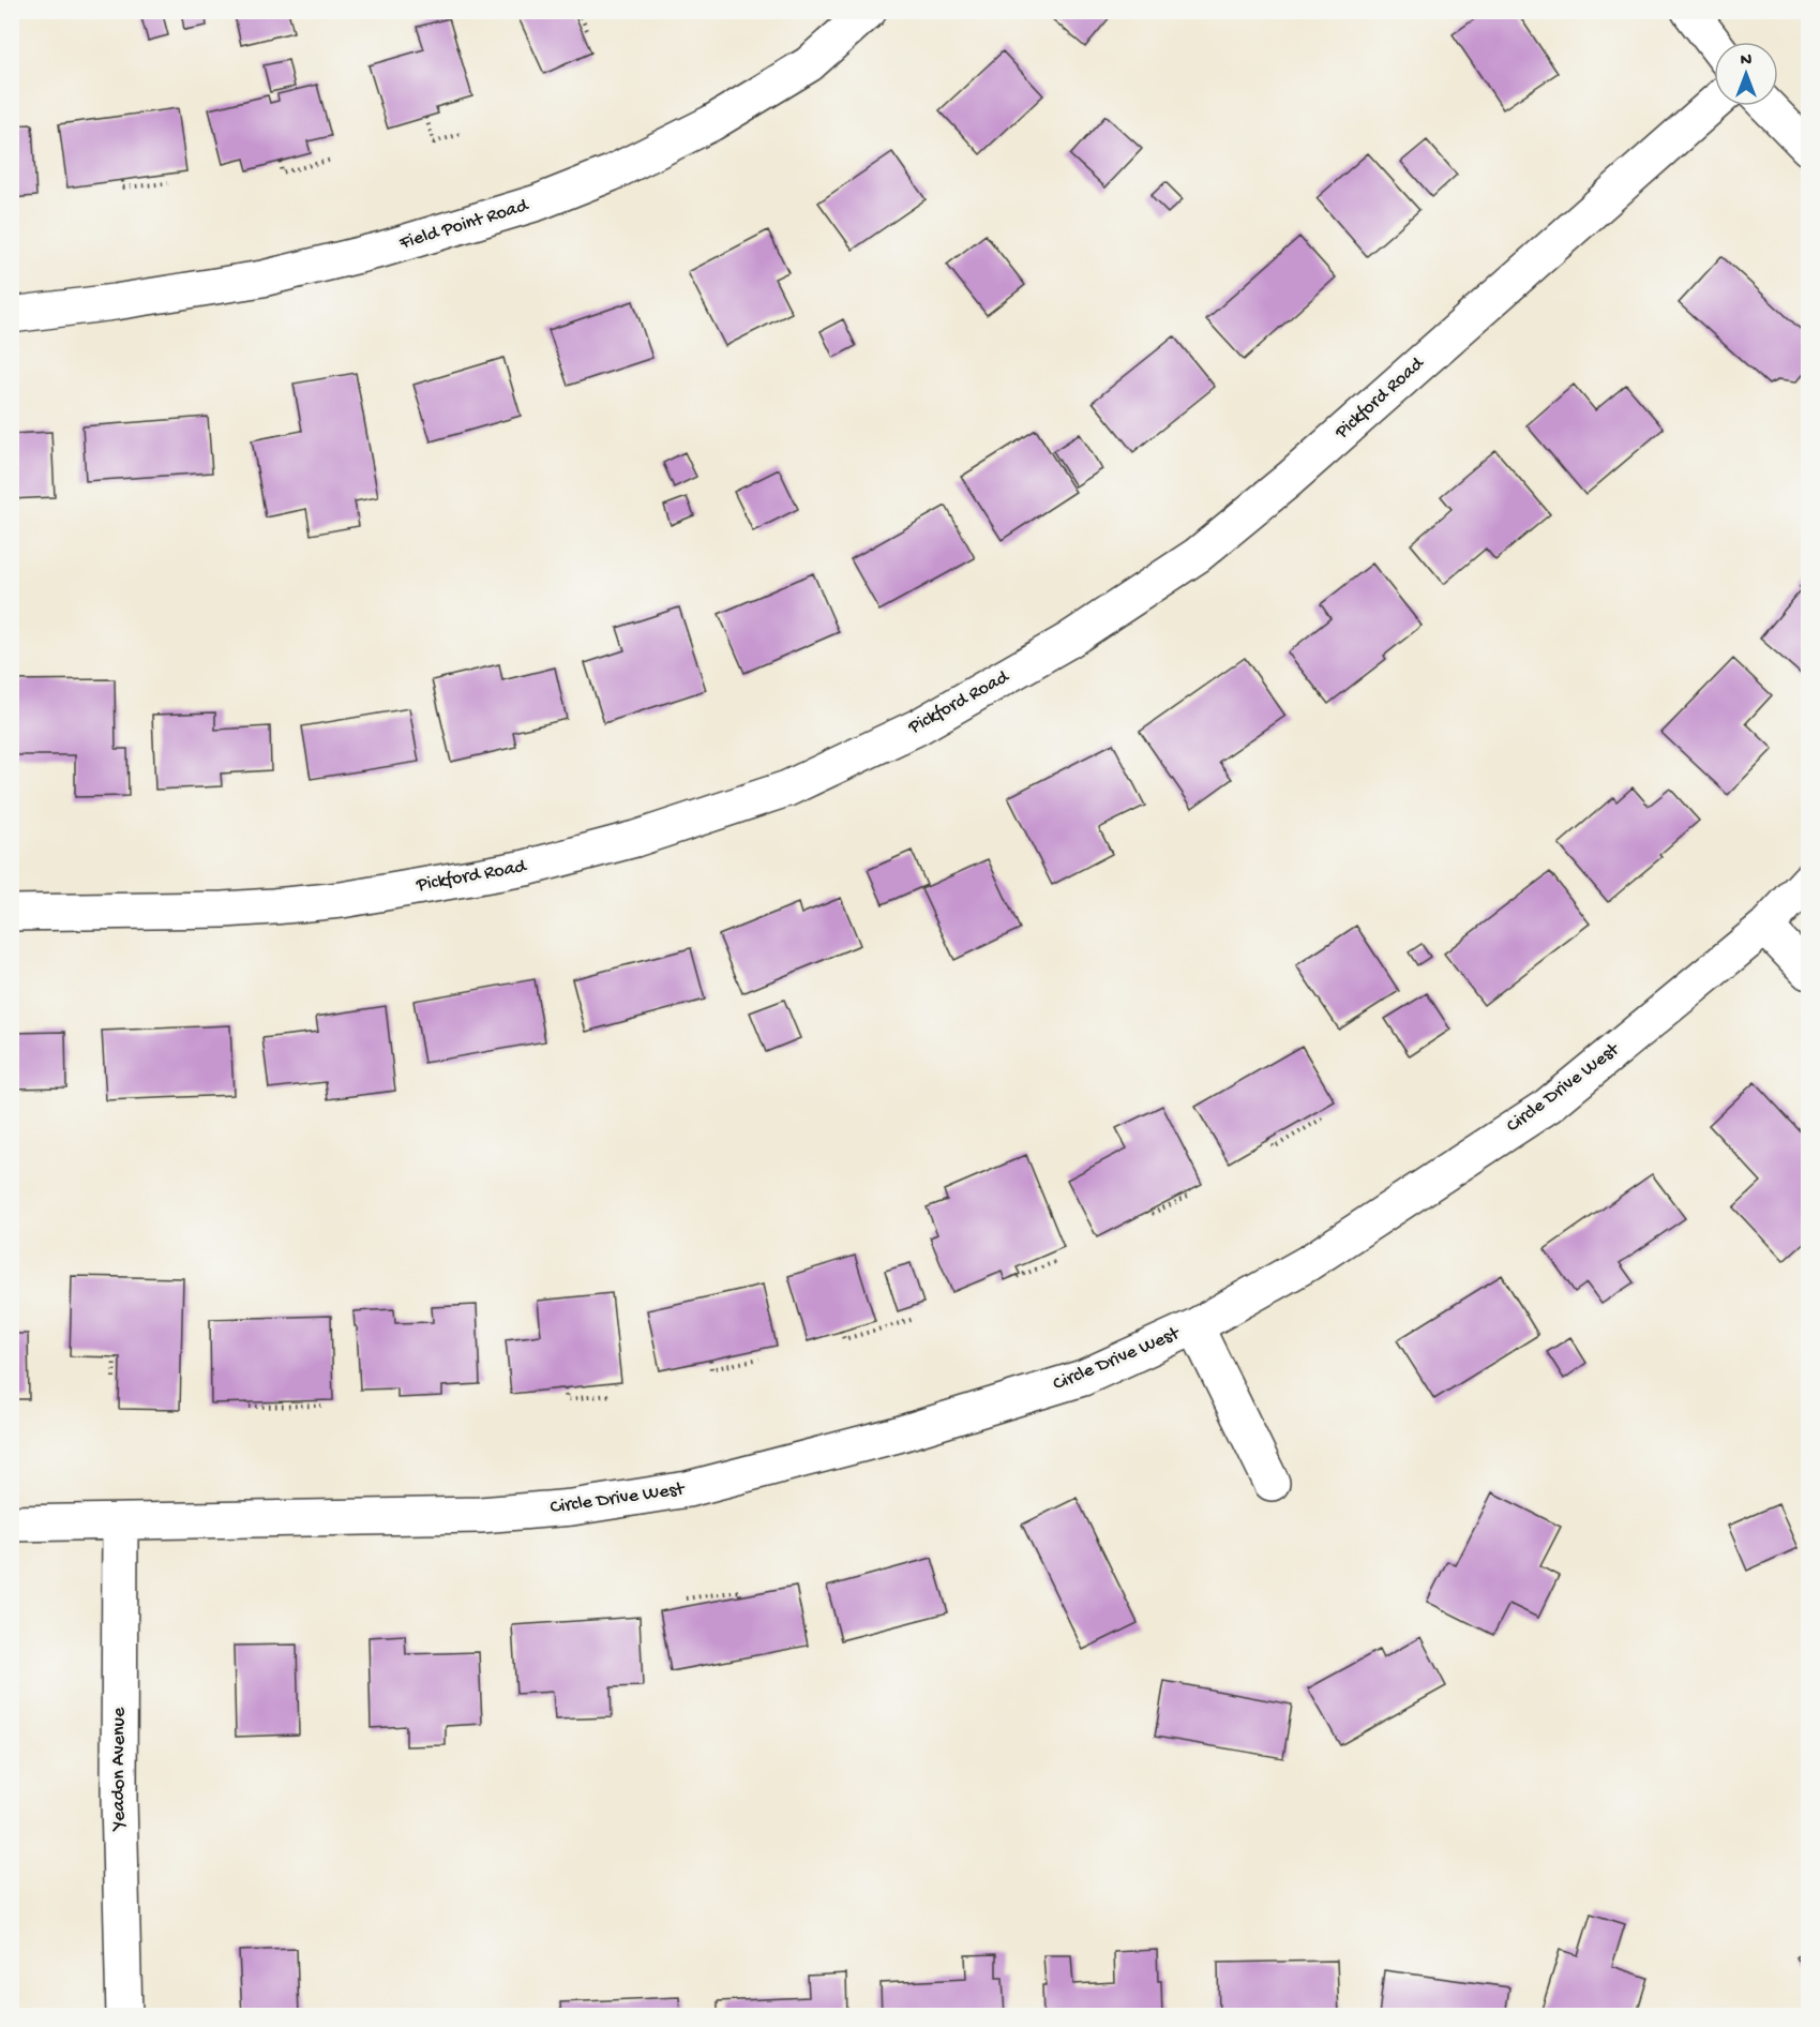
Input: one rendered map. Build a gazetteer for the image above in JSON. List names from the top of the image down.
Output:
{
  "streets": {
    "street": [
      "Field Point Road",
      "Pickford Road",
      "Circle Drive West",
      "Yeadon Avenue"
    ]
  },
  "crossings": [
    ["Circle Drive West", "Yeadon Avenue"]
  ],
  "north": "top"
}
